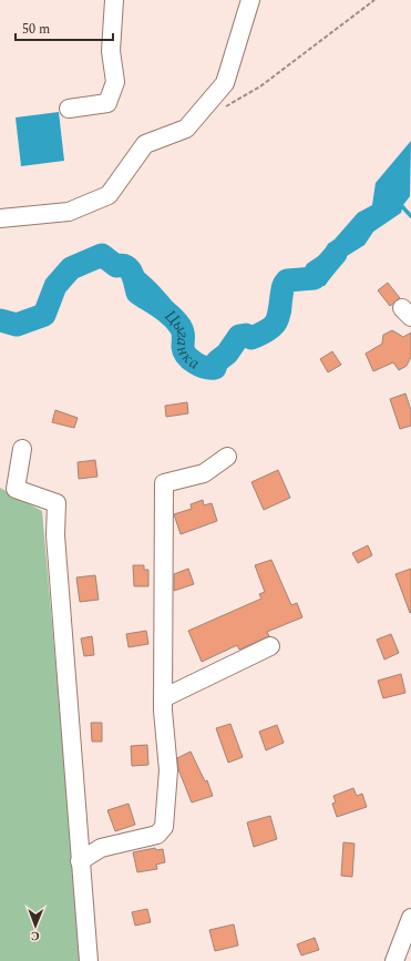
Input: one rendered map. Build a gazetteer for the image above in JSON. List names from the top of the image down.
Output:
{
  "water": ["Цыганка"],
  "scale_bar": "50 m",
  "north": "bottom"
}
